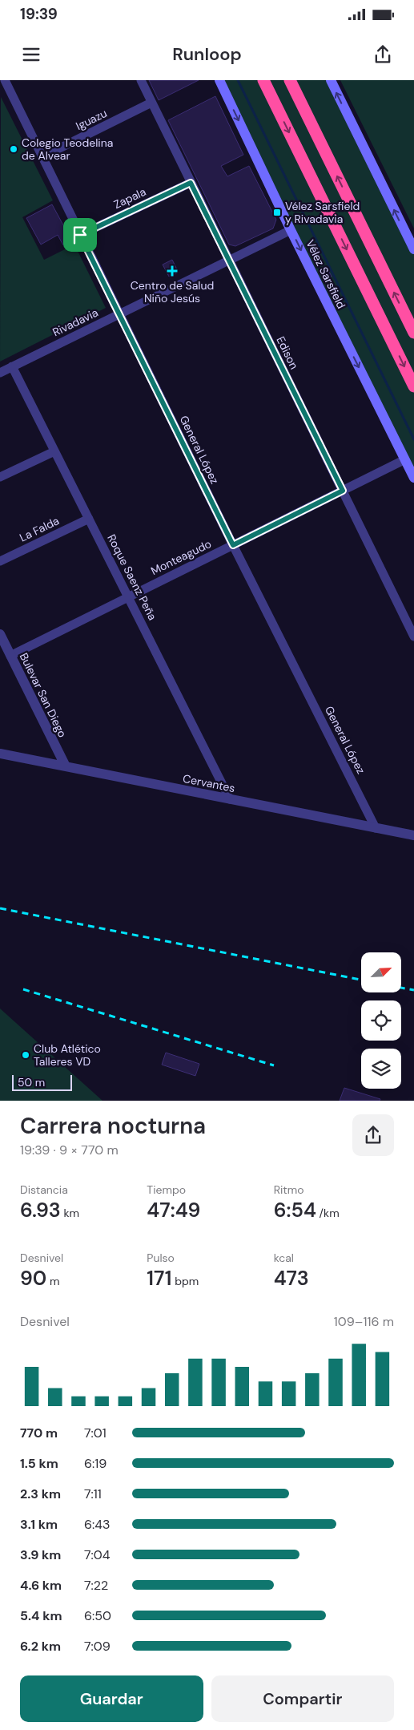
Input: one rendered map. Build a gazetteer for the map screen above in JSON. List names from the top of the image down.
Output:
{
  "streets": {
    "main road": ["Vélez Sarsfield"],
    "street": [
      "Iguazu",
      "Zapala",
      "Rivadavia",
      "Edison",
      "General López",
      "La Falda",
      "Monteagudo",
      "Roque Saenz Peña",
      "Bulevar San Diego",
      "Cervantes"
    ]
  },
  "crossings": [
    ["Iguazu", "Edison"],
    ["Iguazu", "General López"],
    ["Zapala", "Edison"],
    ["Zapala", "General López"],
    ["Vélez Sarsfield", "Rivadavia"],
    ["Vélez Sarsfield", "Monteagudo"],
    ["Rivadavia", "Edison"],
    ["Rivadavia", "General López"],
    ["Rivadavia", "Roque Saenz Peña"],
    ["Edison", "Monteagudo"],
    ["General López", "Monteagudo"],
    ["General López", "Cervantes"],
    ["La Falda", "Roque Saenz Peña"],
    ["Monteagudo", "Roque Saenz Peña"],
    ["Monteagudo", "Bulevar San Diego"],
    ["Roque Saenz Peña", "Cervantes"],
    ["Bulevar San Diego", "Cervantes"]
  ],
  "one_way": ["Vélez Sarsfield"],
  "places": {
    "other": ["Colegio Teodelina de Alvear", "Club Atlético Talleres VD"],
    "transit": ["Vélez Sarsfield y Rivadavia"],
    "health": ["Centro de Salud Niño Jesús"]
  },
  "scale_bar": "50 m",
  "north": "top right",
  "page": {
    "status": "19:39",
    "header": "Runloop",
    "scale": "50 m",
    "heading": ["Carrera nocturna", "19:39 · 9 × 770 m"],
    "stats": [
      ["Distancia", "6.93 km"],
      ["Tiempo", "47:49"],
      ["Ritmo", "6:54 /km"],
      ["Desnivel", "90 m"],
      ["Pulso", "171 bpm"],
      ["kcal", "473"]
    ],
    "chart": ["Desnivel", "109–116 m"],
    "list": [
      {
        "name": "770 m",
        "note": "7:01"
      },
      {
        "name": "1.5 km",
        "note": "6:19"
      },
      {
        "name": "2.3 km",
        "note": "7:11"
      },
      {
        "name": "3.1 km",
        "note": "6:43"
      },
      {
        "name": "3.9 km",
        "note": "7:04"
      },
      {
        "name": "4.6 km",
        "note": "7:22"
      },
      {
        "name": "5.4 km",
        "note": "6:50"
      },
      {
        "name": "6.2 km",
        "note": "7:09"
      }
    ],
    "buttons": ["Guardar", "Compartir"]
  }
}
